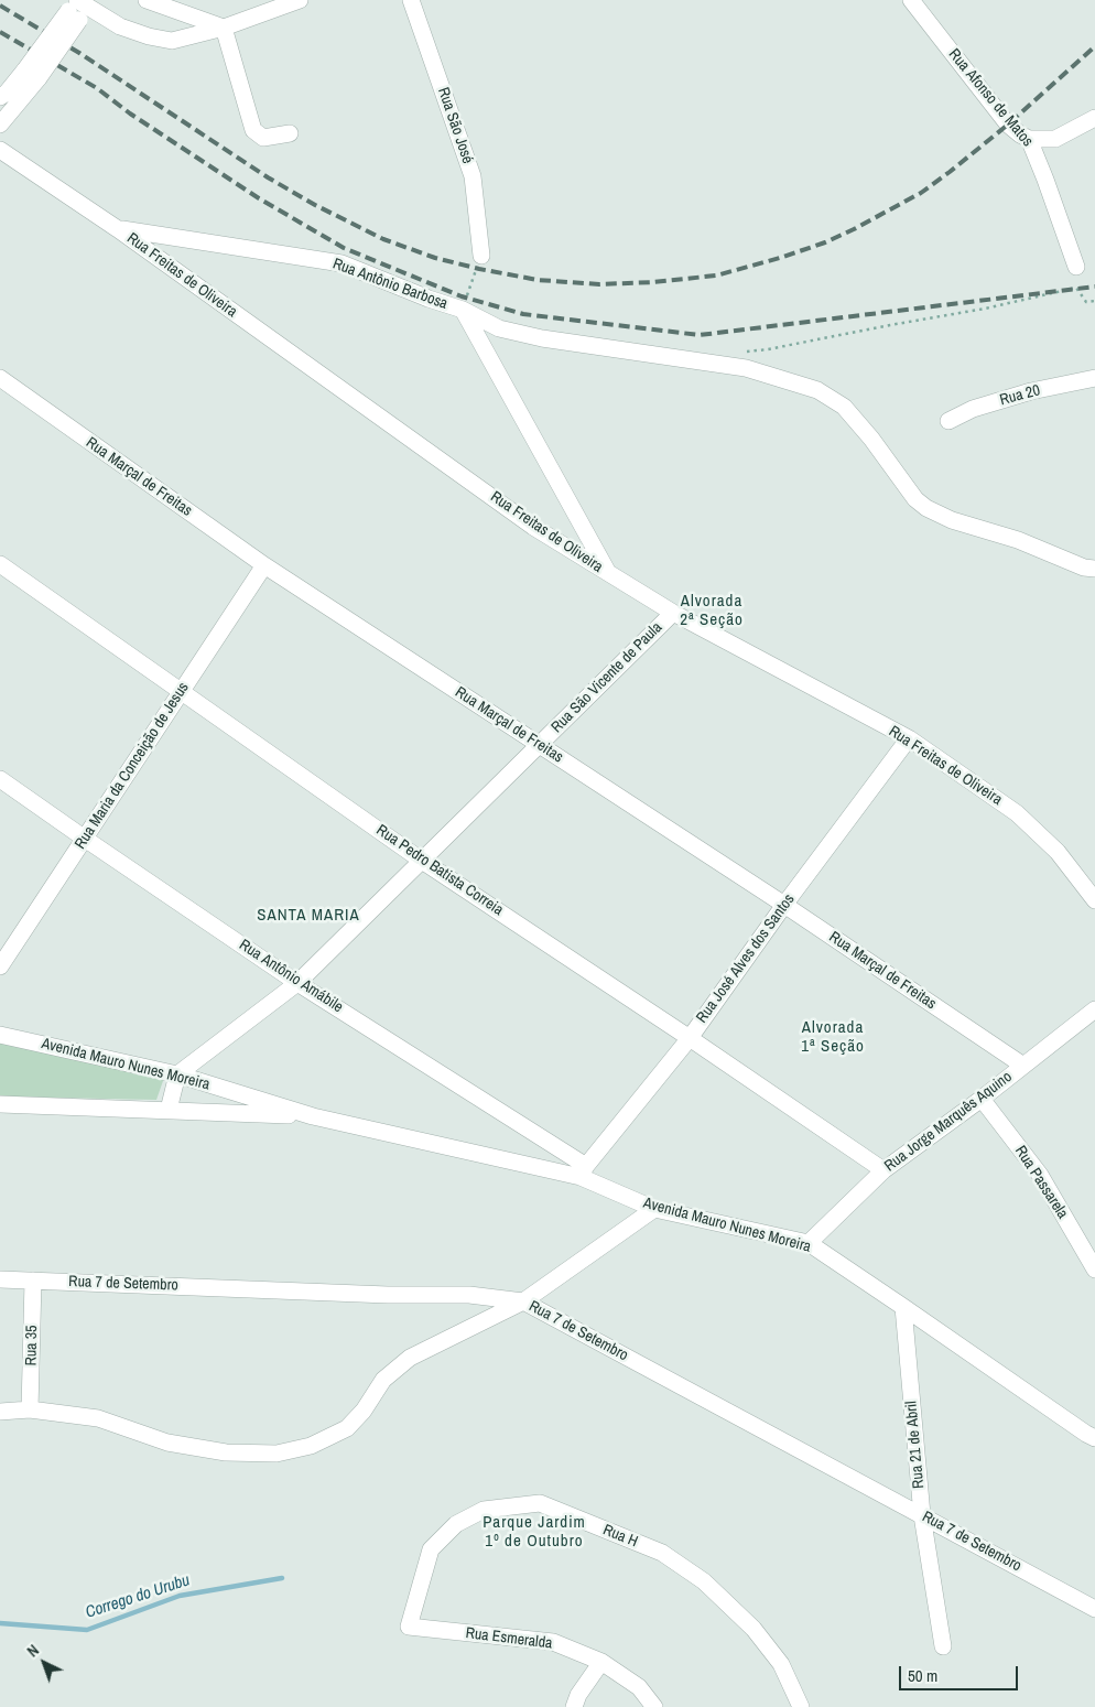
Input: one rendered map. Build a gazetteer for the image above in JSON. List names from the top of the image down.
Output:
{
  "streets": {
    "street": [
      "Rua Afonso de Matos",
      "Rua São José",
      "Rua Freitas de Oliveira",
      "Rua Antônio Barbosa",
      "Rua 20",
      "Rua Marçal de Freitas",
      "Rua São Vicente de Paula",
      "Rua Maria da Conceição de Jesus",
      "Rua Pedro Batista Correia",
      "Rua José Alves dos Santos",
      "Rua Antônio Amábile",
      "Avenida Mauro Nunes Moreira",
      "Rua Jorge Marquês Aquino",
      "Rua Passarela",
      "Rua 7 de Setembro",
      "Rua 35",
      "Rua 21 de Abril",
      "Rua H",
      "Rua Esmeralda"
    ]
  },
  "crossings": [
    ["Rua Freitas de Oliveira", "Rua Antônio Barbosa"],
    ["Rua Freitas de Oliveira", "Rua São Vicente de Paula"],
    ["Rua Freitas de Oliveira", "Rua José Alves dos Santos"],
    ["Rua Marçal de Freitas", "Rua São Vicente de Paula"],
    ["Rua Marçal de Freitas", "Rua Maria da Conceição de Jesus"],
    ["Rua Marçal de Freitas", "Rua José Alves dos Santos"],
    ["Rua Marçal de Freitas", "Rua Jorge Marquês Aquino"],
    ["Rua São Vicente de Paula", "Rua Pedro Batista Correia"],
    ["Rua São Vicente de Paula", "Rua Antônio Amábile"],
    ["Rua São Vicente de Paula", "Avenida Mauro Nunes Moreira"],
    ["Rua Maria da Conceição de Jesus", "Rua Pedro Batista Correia"],
    ["Rua Maria da Conceição de Jesus", "Rua Antônio Amábile"],
    ["Rua Pedro Batista Correia", "Rua José Alves dos Santos"],
    ["Rua Pedro Batista Correia", "Rua Jorge Marquês Aquino"],
    ["Rua José Alves dos Santos", "Rua Antônio Amábile"],
    ["Rua José Alves dos Santos", "Avenida Mauro Nunes Moreira"],
    ["Rua Antônio Amábile", "Avenida Mauro Nunes Moreira"],
    ["Avenida Mauro Nunes Moreira", "Rua Jorge Marquês Aquino"],
    ["Avenida Mauro Nunes Moreira", "Rua 21 de Abril"],
    ["Rua Jorge Marquês Aquino", "Rua Passarela"],
    ["Rua 7 de Setembro", "Rua 35"],
    ["Rua 7 de Setembro", "Rua 21 de Abril"],
    ["Rua H", "Rua Esmeralda"]
  ],
  "districts": [
    "Alvorada 2ª Seção",
    "SANTA MARIA",
    "Alvorada 1ª Seção",
    "Parque Jardim 1º de Outubro"
  ],
  "water": ["Corrego do Urubu"],
  "scale_bar": "50 m",
  "north": "top left"
}
